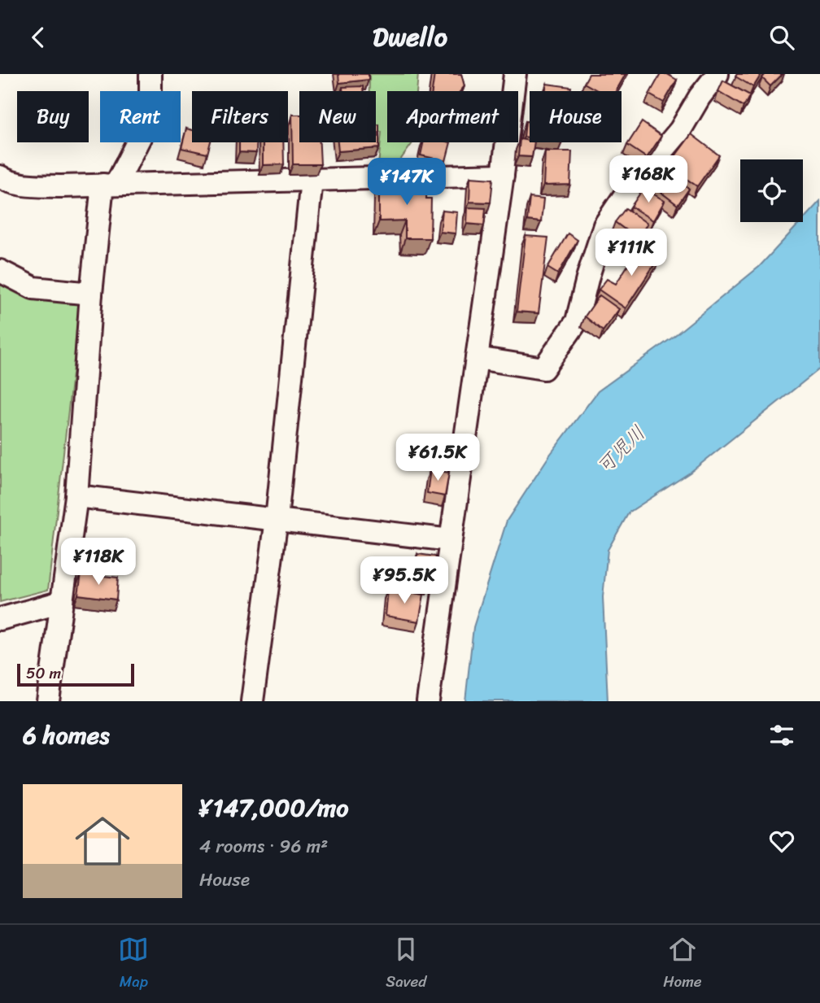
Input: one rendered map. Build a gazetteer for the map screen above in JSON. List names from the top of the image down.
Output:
{
  "water": ["可児川"],
  "scale_bar": "50 m",
  "page": {
    "header": "Dwello",
    "chip": [
      "Buy",
      "Rent",
      "Filters",
      "New",
      "Apartment",
      "House"
    ],
    "price": [
      "¥168K",
      "¥147K",
      "¥111K",
      "¥61.5K",
      "¥118K",
      "¥95.5K"
    ],
    "scale": "50 m",
    "heading": "6 homes",
    "list": [
      {
        "name": "¥147,000/mo",
        "note": "4 rooms · 96 m² · House"
      }
    ],
    "tabs": ["Map", "Saved", "Home"]
  }
}
